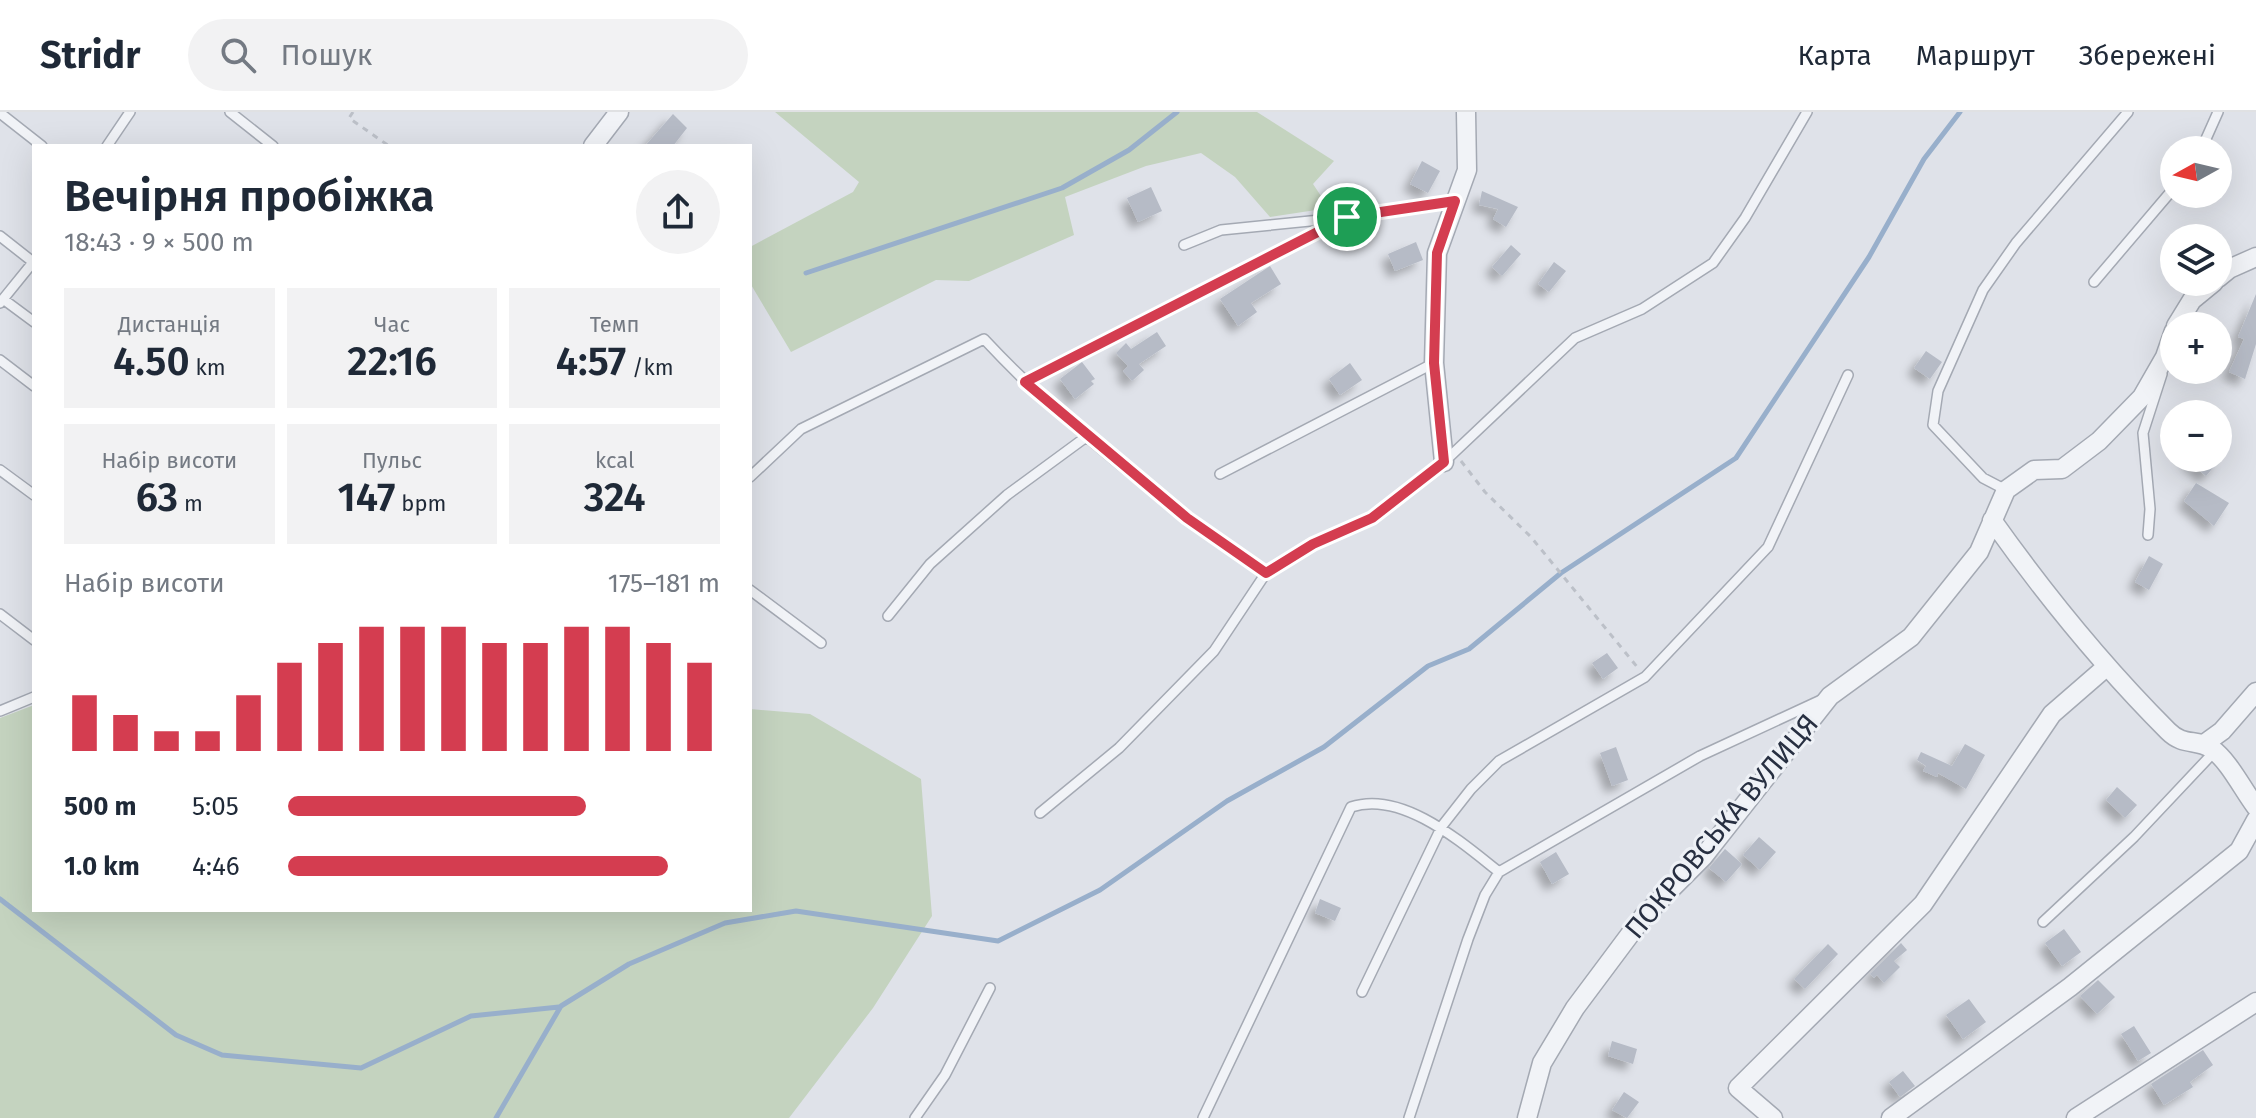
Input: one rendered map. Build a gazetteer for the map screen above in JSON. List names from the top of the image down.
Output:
{
  "streets": {
    "street": ["ПОКРОВСЬКА ВУЛИЦЯ"]
  },
  "north": "left",
  "page": {
    "header": "Stridr",
    "search": "Пошук",
    "nav": ["Карта", "Маршрут", "Збережені"],
    "map_buttons": ["+", "−"],
    "heading": ["Вечірня пробіжка", "18:43 · 9 × 500 m"],
    "stats": [
      ["Дистанція", "4.50 km"],
      ["Час", "22:16"],
      ["Темп", "4:57 /km"],
      ["Набір висоти", "63 m"],
      ["Пульс", "147 bpm"],
      ["kcal", "324"]
    ],
    "chart": ["Набір висоти", "175–181 m"],
    "list": [
      {
        "name": "500 m",
        "note": "5:05"
      },
      {
        "name": "1.0 km",
        "note": "4:46"
      }
    ]
  }
}
